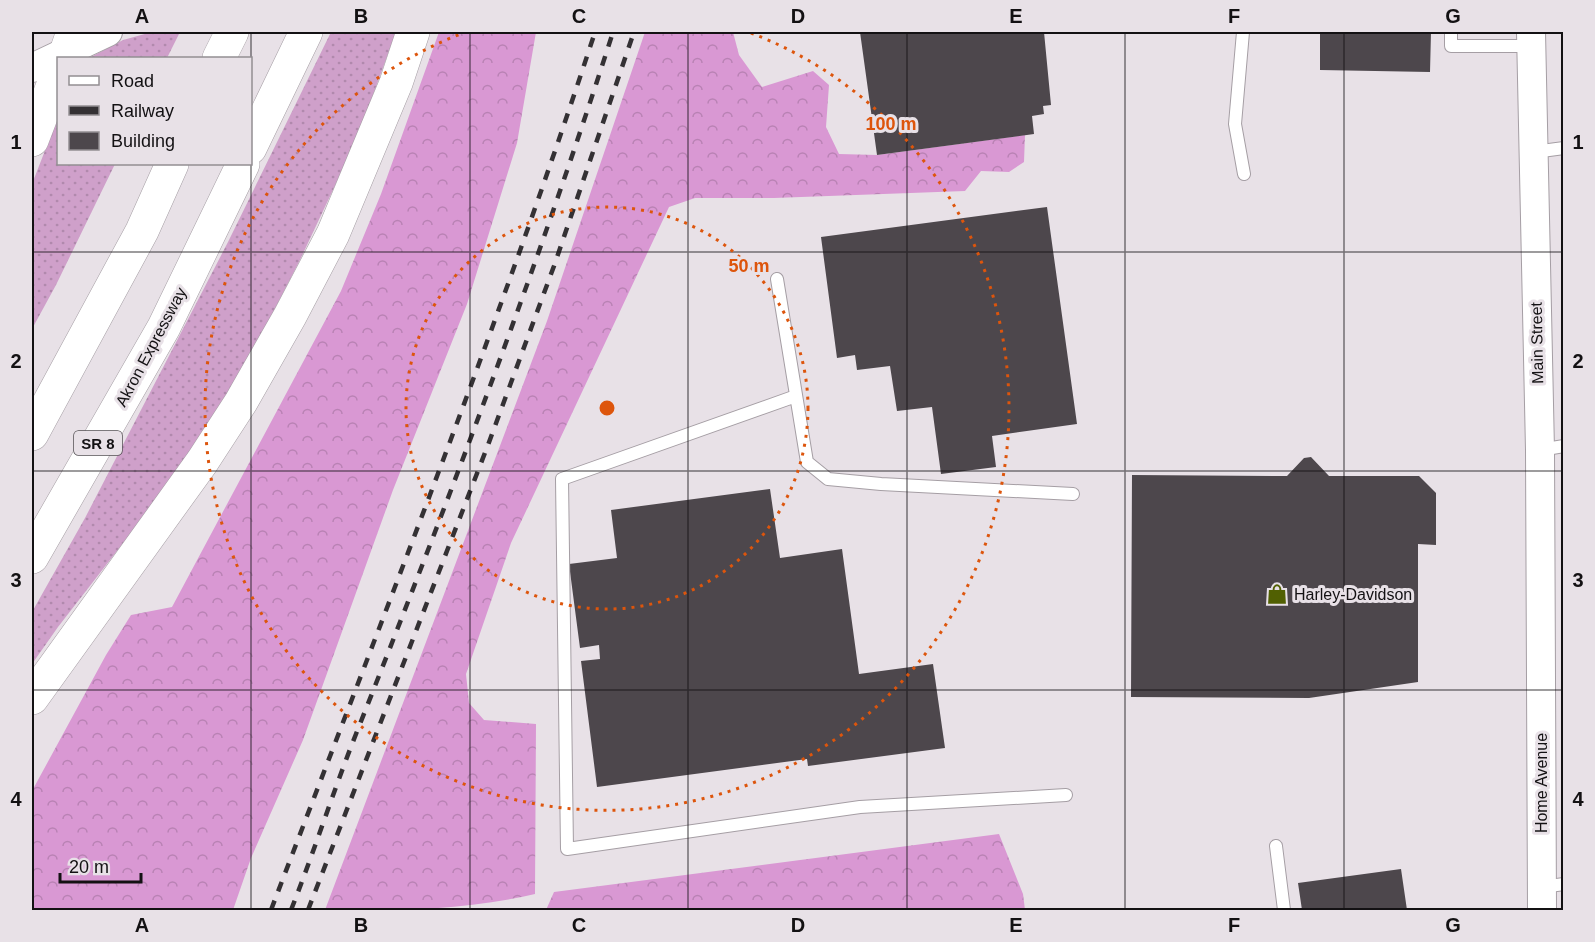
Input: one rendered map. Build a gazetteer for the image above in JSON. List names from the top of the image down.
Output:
{
  "streets": {
    "highway": ["Akron Expressway", "SR 8"],
    "street": ["Main Street", "Home Avenue"]
  },
  "crossings": [
    ["Main Street", "Home Avenue"]
  ],
  "places": {
    "shop": ["Harley-Davidson"]
  },
  "legend": ["Road", "Railway", "Building"],
  "scale_bar": "20 m",
  "grid": {
    "columns": [
      "A",
      "B",
      "C",
      "D",
      "E",
      "F",
      "G"
    ],
    "rows": [
      "1",
      "2",
      "3",
      "4"
    ]
  },
  "rings": ["100 m", "50 m"]
}
